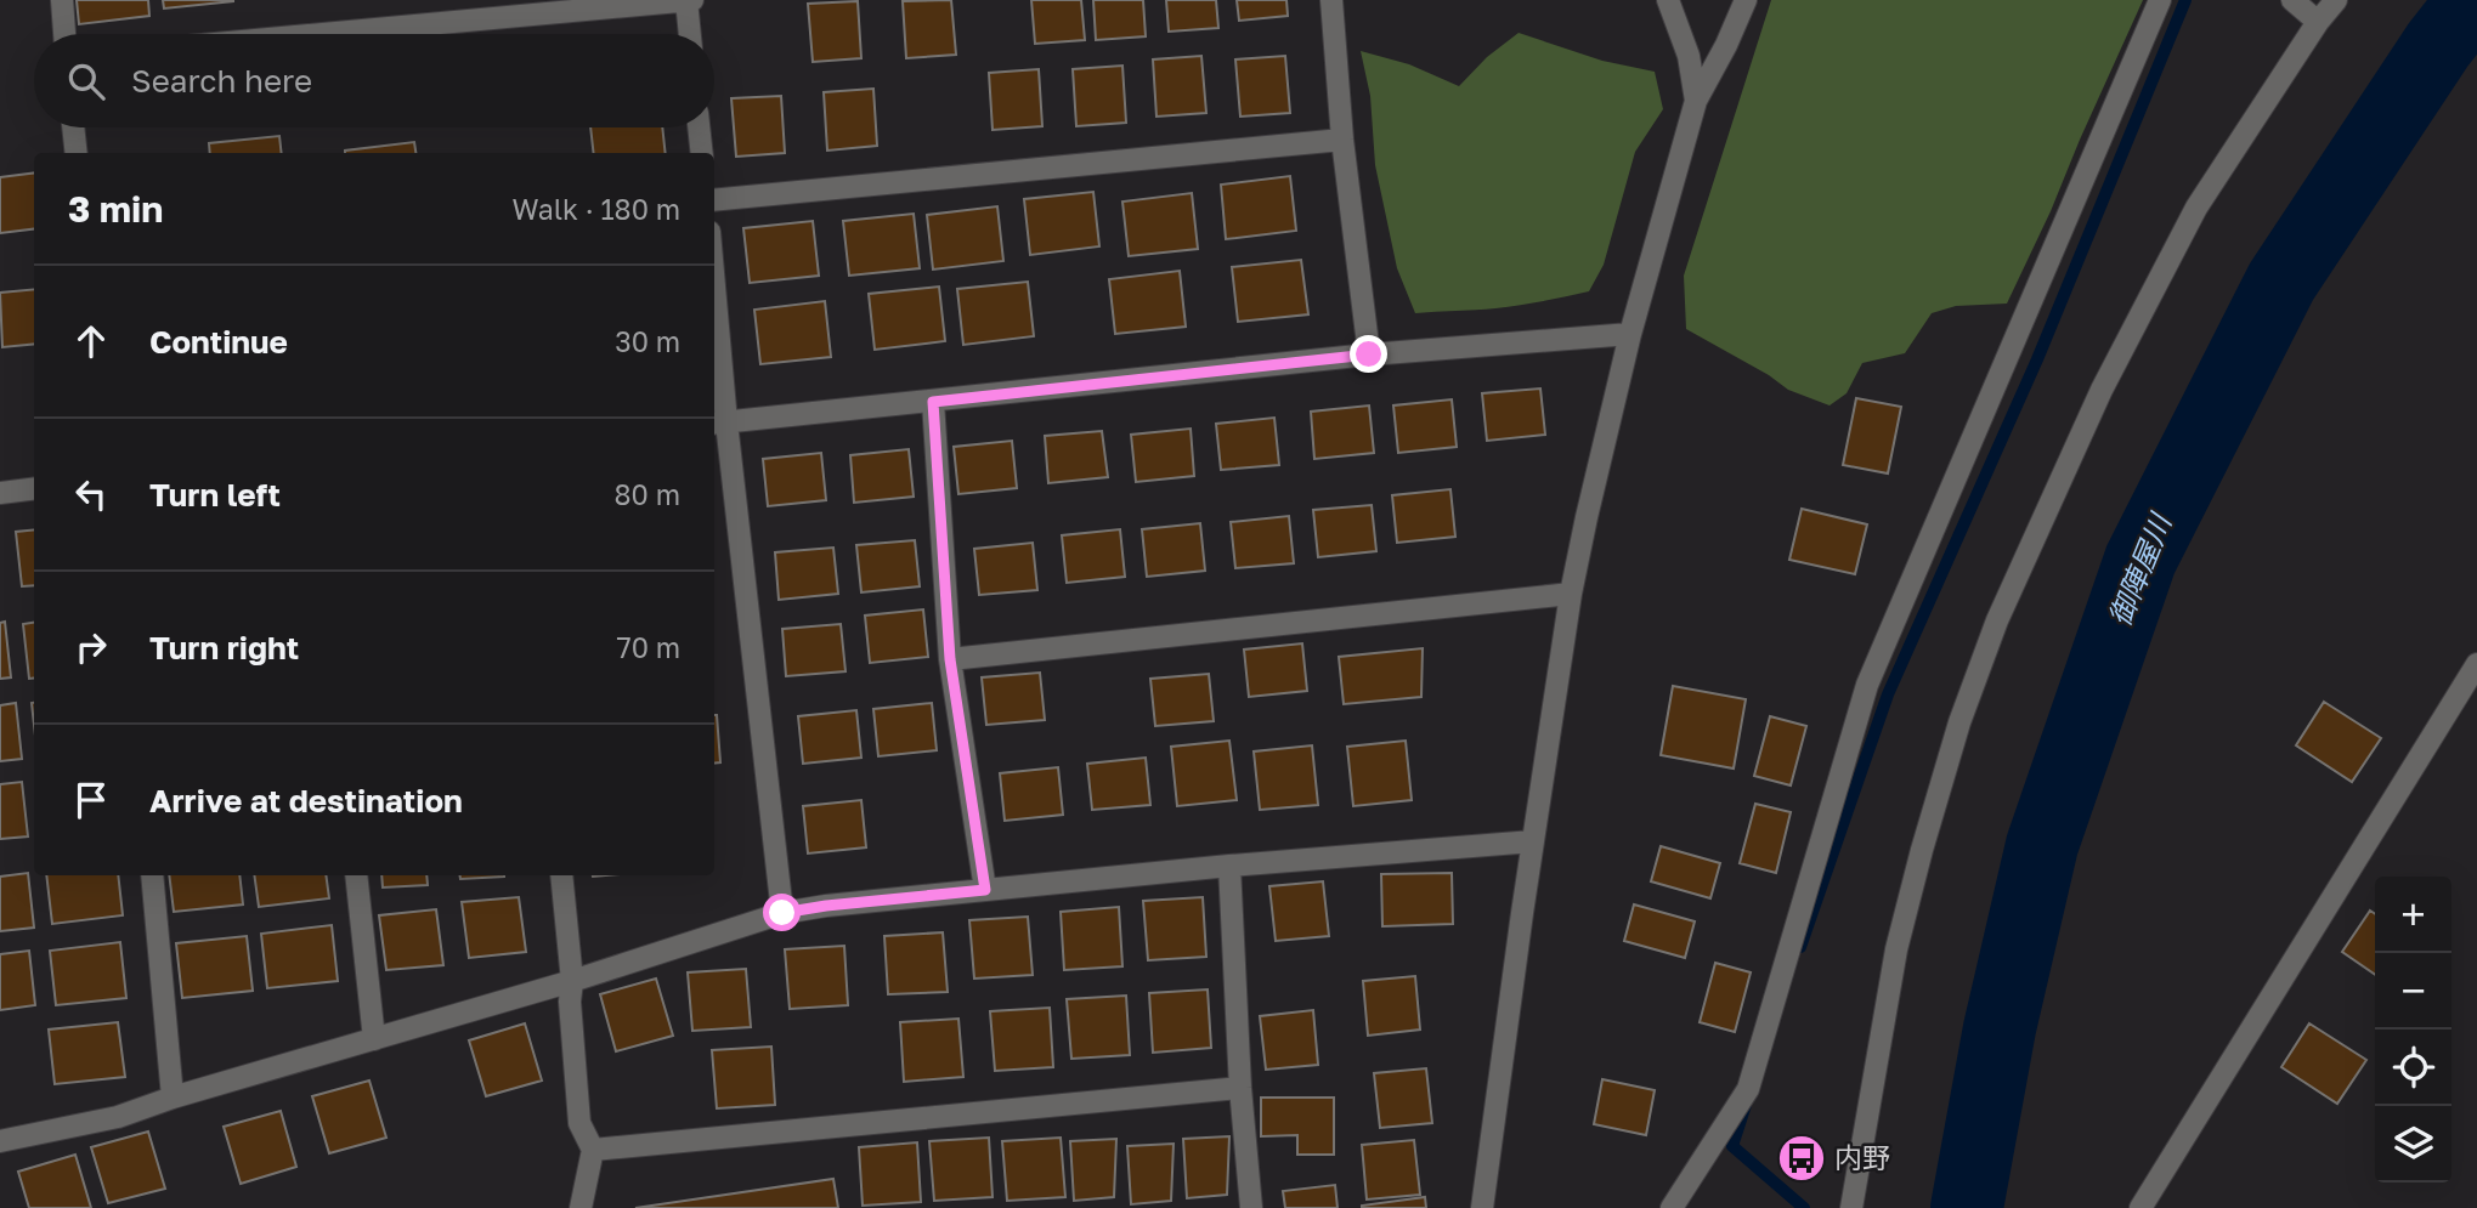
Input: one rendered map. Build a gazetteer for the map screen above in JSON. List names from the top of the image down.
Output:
{
  "water": ["御陣屋川"],
  "places": {
    "bus stop": ["内野"]
  },
  "page": {
    "search": "Search here",
    "heading": ["3 min", "Walk · 180 m"],
    "list": [
      ["Continue", "30 m"],
      ["Turn left", "80 m"],
      ["Turn right", "70 m"],
      "Arrive at destination"
    ],
    "map_buttons": ["+", "−"]
  }
}
